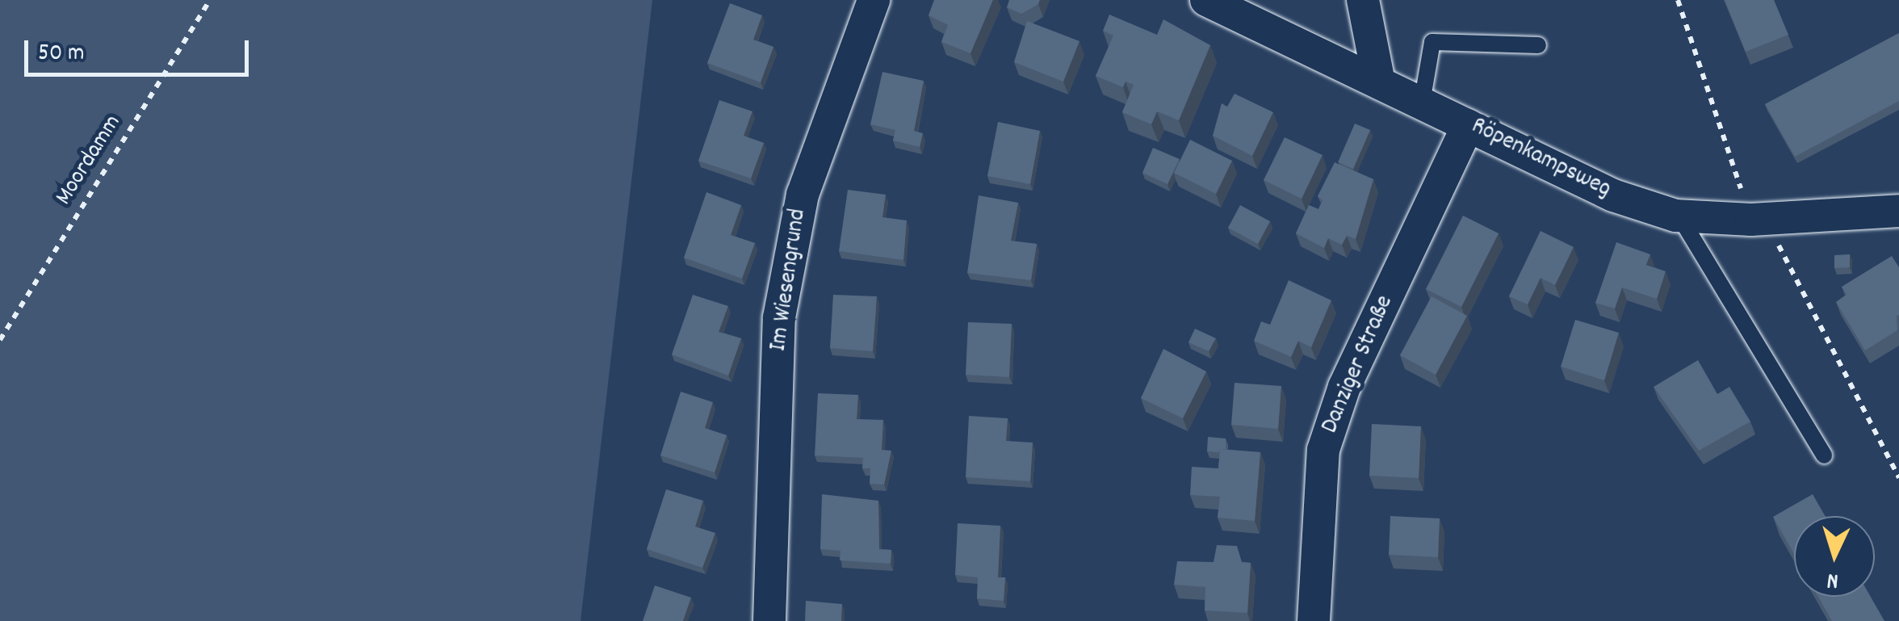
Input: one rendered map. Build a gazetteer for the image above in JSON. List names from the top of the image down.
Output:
{
  "streets": {
    "street": ["Röpenkampsweg", "Im Wiesengrund", "Danziger Straße"],
    "path": ["Moordamm"]
  },
  "crossings": [
    ["Röpenkampsweg", "Danziger Straße"]
  ],
  "scale_bar": "50 m",
  "north": "bottom"
}
